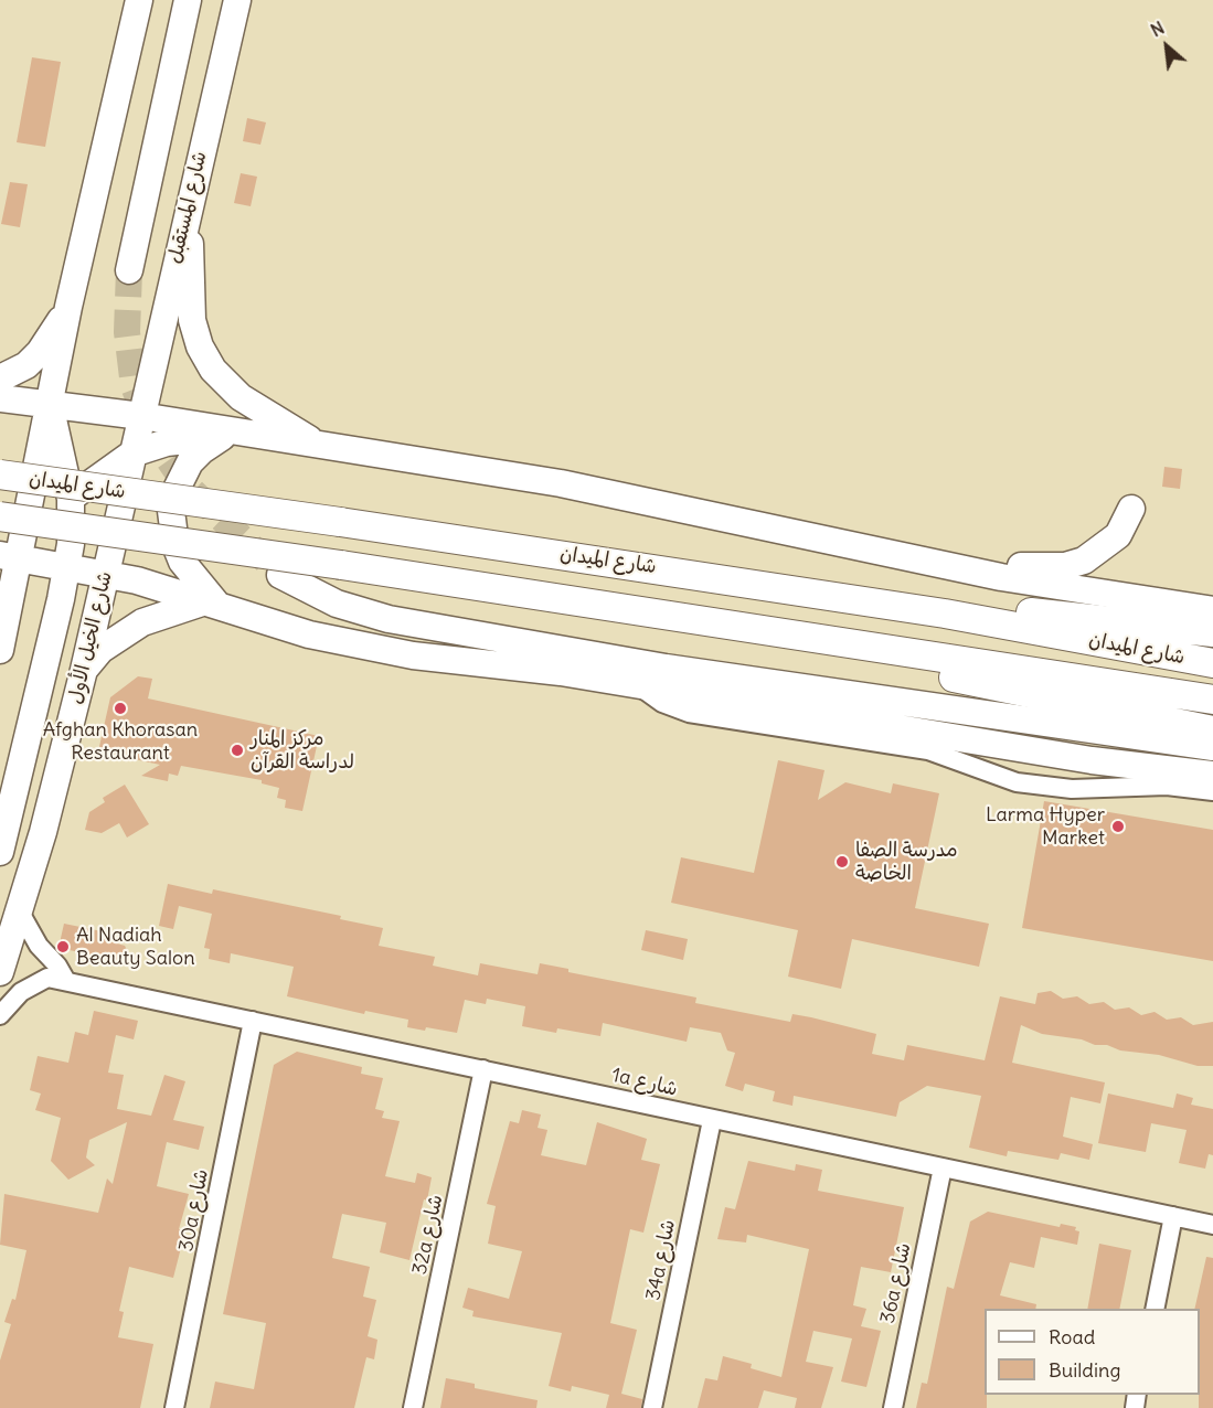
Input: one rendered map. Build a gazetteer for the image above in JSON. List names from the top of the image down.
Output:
{
  "streets": {
    "main road": ["شارع المستقبل", "شارع الميدان", "شارع الخيل الأول"],
    "street": [
      "1a شارع",
      "30a شارع",
      "32a شارع",
      "34a شارع",
      "36a شارع"
    ]
  },
  "crossings": [
    ["شارع المستقبل", "شارع الخيل الأول"],
    ["1a شارع", "30a شارع"],
    ["1a شارع", "32a شارع"],
    ["1a شارع", "34a شارع"],
    ["1a شارع", "36a شارع"]
  ],
  "places": [
    "Afghan Khorasan Restaurant",
    "مركز المنار لدراسة القرآن",
    "Larma Hyper Market",
    "مدرسة الصفا الخاصة",
    "Al Nadiah Beauty Salon"
  ],
  "legend": ["Road", "Building"],
  "north": "top left"
}
